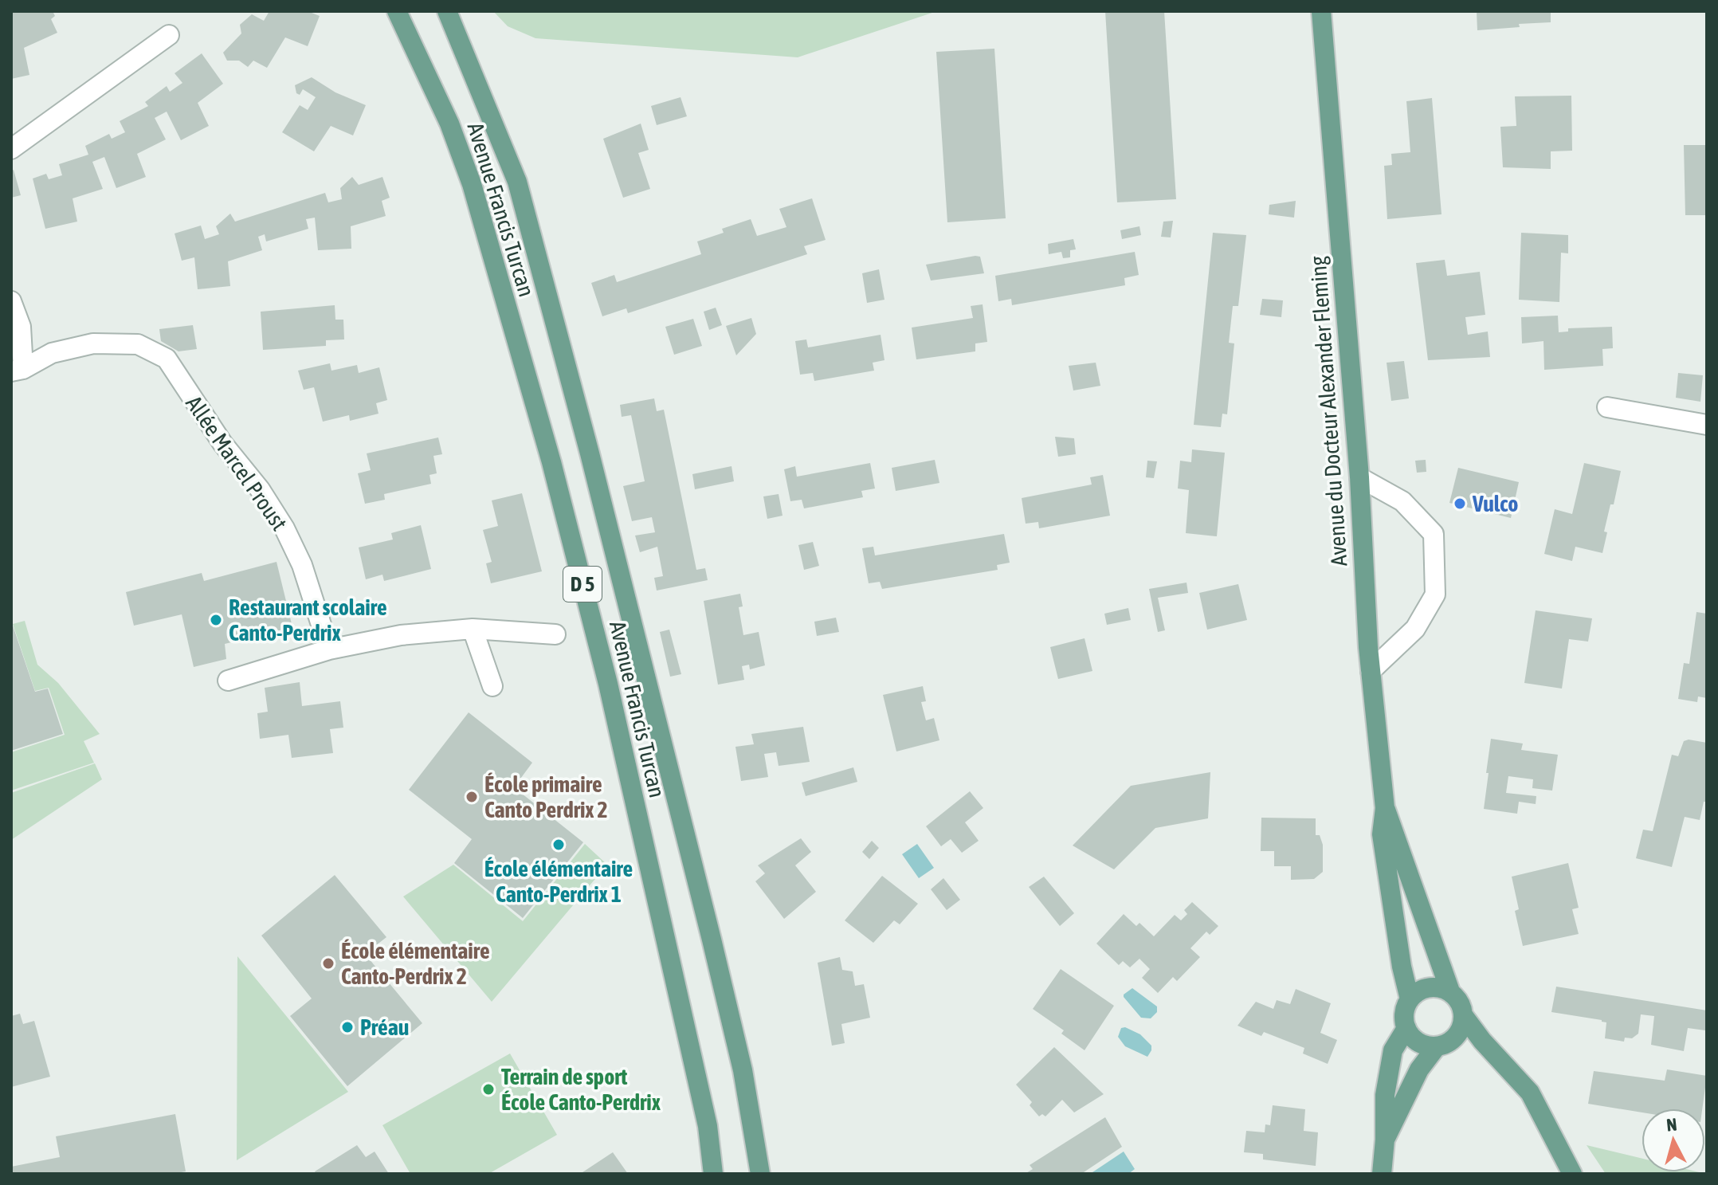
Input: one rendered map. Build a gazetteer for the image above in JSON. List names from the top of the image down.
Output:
{
  "streets": {
    "main road": ["Avenue Francis Turcan", "Avenue du Docteur Alexander Fleming", "D 5"],
    "street": ["Allée Marcel Proust"]
  },
  "places": [
    "Vulco",
    "Restaurant scolaire Canto-Perdrix",
    "École primaire Canto Perdrix 2",
    "École élémentaire Canto-Perdrix 1",
    "École élémentaire Canto-Perdrix 2",
    "Préau",
    "Terrain de sport École Canto-Perdrix"
  ],
  "north": "top"
}
